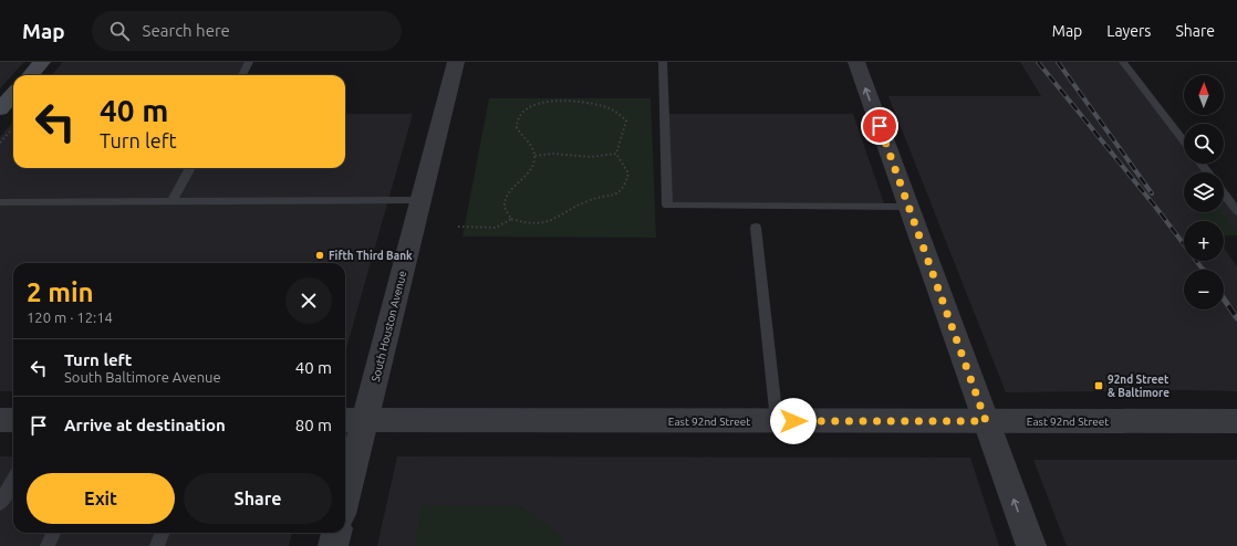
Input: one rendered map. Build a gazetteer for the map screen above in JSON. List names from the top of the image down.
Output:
{
  "streets": {
    "street": ["South Houston Avenue", "East 92nd Street"]
  },
  "crossings": [
    ["South Houston Avenue", "East 92nd Street"]
  ],
  "places": {
    "other": ["Fifth Third Bank"],
    "transit": ["92nd Street & Baltimore"]
  },
  "north": "top",
  "page": {
    "header": "Map",
    "search": "Search here",
    "nav": ["Map", "Layers", "Share"],
    "map_buttons": ["+", "−"],
    "turn": ["40 m", "Turn left"],
    "heading": ["2 min", "120 m · 12:14"],
    "list": [
      {
        "name": "Turn left",
        "note": "South Baltimore Avenue",
        "value": "40 m"
      },
      {
        "name": "Arrive at destination",
        "value": "80 m"
      }
    ],
    "buttons": ["Exit", "Share"]
  }
}
